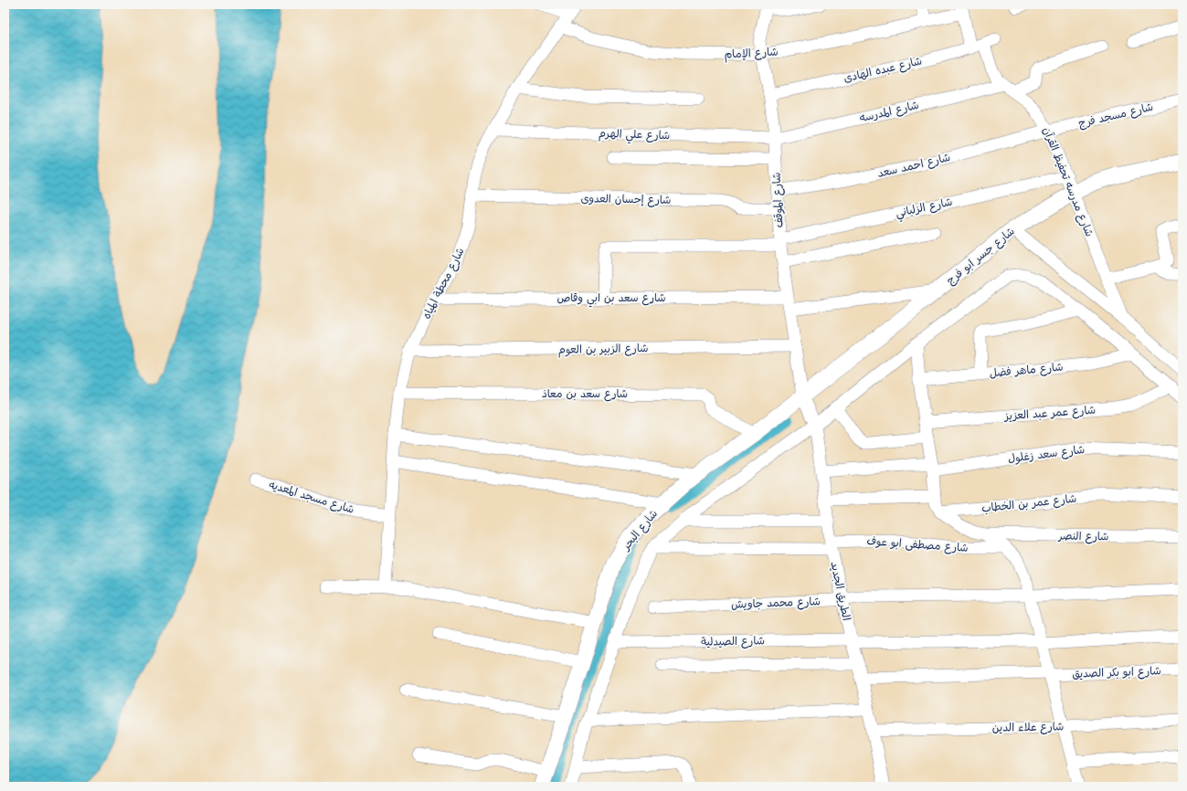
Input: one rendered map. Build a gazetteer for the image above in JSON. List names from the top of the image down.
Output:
{
  "streets": {
    "street": [
      "شارع الإمام",
      "شارع عبده الهادى",
      "شارع المدرسه",
      "شارع مسجد فرج",
      "شارع علي الهرم",
      "شارع احمد سعد",
      "شارع مدرسه تحفيظ القرآن",
      "شارع إحسان العدوى",
      "شارع الموقف",
      "شارع الزلباني",
      "شارع جسر ابو فرج",
      "شارع محطة المياه",
      "شارع سعد بن ابي وقاص",
      "شارع الزبير بن العوم",
      "شارع ماهر فضل",
      "شارع سعد بن معاذ",
      "شارع عمر عبد العزيز",
      "شارع سعد زغلول",
      "شارع مسجد المعديه",
      "شارع عمر بن الخطاب",
      "شارع البحر",
      "شارع النصر",
      "شارع مصطفى ابو عوف",
      "الطريق الجديد",
      "شارع محمد جاويش",
      "شارع الصيدلية",
      "شارع ابو بكر الصديق",
      "شارع علاء الدين"
    ]
  },
  "crossings": [
    ["شارع الإمام", "شارع الموقف"],
    ["شارع الإمام", "شارع محطة المياه"],
    ["شارع عبده الهادى", "شارع مدرسه تحفيظ القرآن"],
    ["شارع عبده الهادى", "شارع الموقف"],
    ["شارع المدرسه", "شارع علي الهرم"],
    ["شارع المدرسه", "شارع مدرسه تحفيظ القرآن"],
    ["شارع المدرسه", "شارع الموقف"],
    ["شارع مسجد فرج", "شارع احمد سعد"],
    ["شارع مسجد فرج", "شارع مدرسه تحفيظ القرآن"],
    ["شارع علي الهرم", "شارع الموقف"],
    ["شارع علي الهرم", "شارع محطة المياه"],
    ["شارع احمد سعد", "شارع مدرسه تحفيظ القرآن"],
    ["شارع احمد سعد", "شارع الموقف"],
    ["شارع مدرسه تحفيظ القرآن", "شارع الزلباني"],
    ["شارع مدرسه تحفيظ القرآن", "شارع جسر ابو فرج"],
    ["شارع إحسان العدوى", "شارع الموقف"],
    ["شارع إحسان العدوى", "شارع محطة المياه"],
    ["شارع الموقف", "شارع الزلباني"],
    ["شارع الموقف", "شارع جسر ابو فرج"],
    ["شارع الموقف", "شارع سعد بن ابي وقاص"],
    ["شارع الموقف", "شارع الزبير بن العوم"],
    ["شارع الموقف", "شارع البحر"],
    ["شارع الموقف", "الطريق الجديد"],
    ["شارع الزلباني", "شارع سعد بن ابي وقاص"],
    ["شارع جسر ابو فرج", "شارع سعد بن ابي وقاص"],
    ["شارع جسر ابو فرج", "شارع البحر"],
    ["شارع جسر ابو فرج", "الطريق الجديد"],
    ["شارع محطة المياه", "شارع سعد بن ابي وقاص"],
    ["شارع محطة المياه", "شارع الزبير بن العوم"],
    ["شارع محطة المياه", "شارع سعد بن معاذ"],
    ["شارع محطة المياه", "شارع مسجد المعديه"],
    ["شارع سعد بن معاذ", "شارع البحر"],
    ["شارع سعد زغلول", "الطريق الجديد"],
    ["شارع البحر", "الطريق الجديد"],
    ["شارع مصطفى ابو عوف", "الطريق الجديد"],
    ["الطريق الجديد", "شارع محمد جاويش"],
    ["الطريق الجديد", "شارع الصيدلية"],
    ["الطريق الجديد", "شارع ابو بكر الصديق"],
    ["الطريق الجديد", "شارع علاء الدين"]
  ]
}
